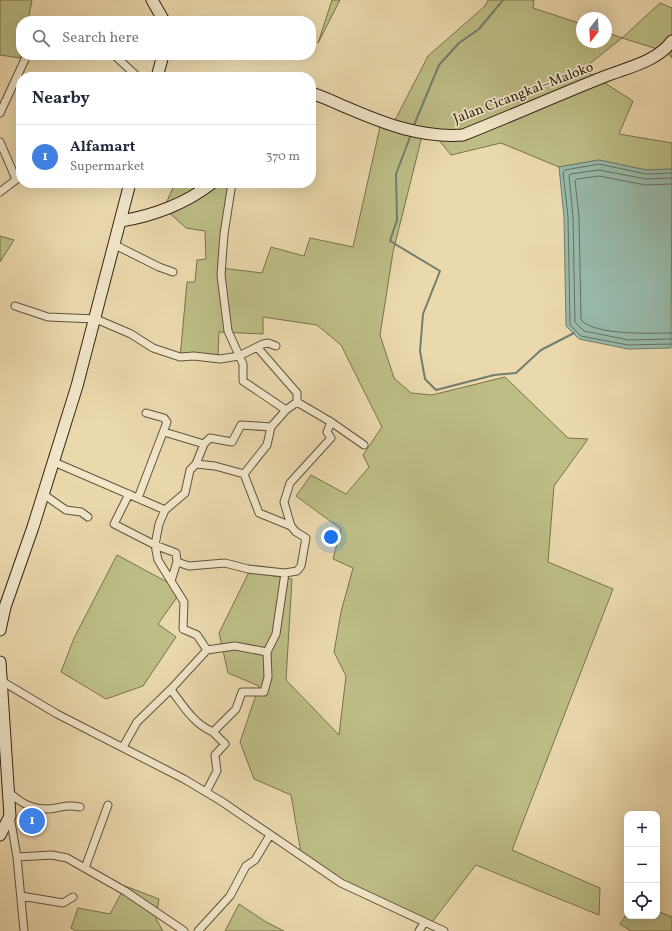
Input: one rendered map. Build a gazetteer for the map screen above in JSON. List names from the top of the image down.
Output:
{
  "streets": {
    "main road": ["Jalan Cicangkal–Maloko"]
  },
  "north": "bottom",
  "page": {
    "search": "Search here",
    "heading": "Nearby",
    "list": [
      {
        "mark": "1",
        "name": "Alfamart",
        "note": "Supermarket",
        "value": "370 m"
      }
    ],
    "pins": "1",
    "map_buttons": ["+", "−"]
  }
}
